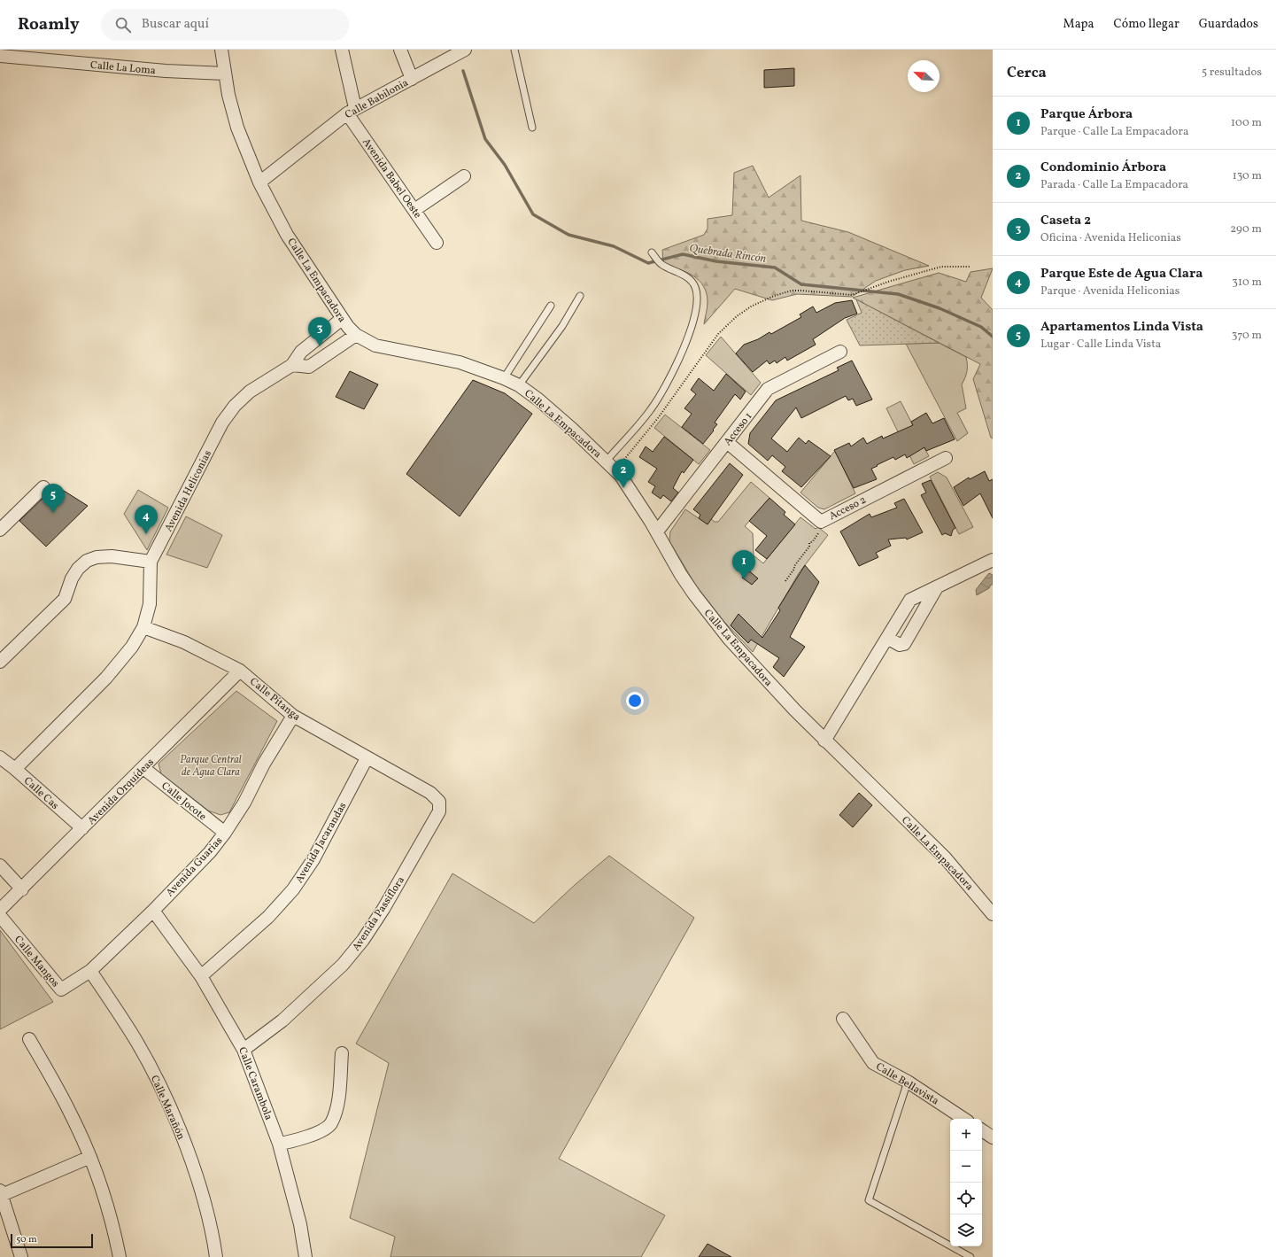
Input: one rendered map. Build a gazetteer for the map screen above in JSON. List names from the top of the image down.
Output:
{
  "streets": {
    "street": [
      "Calle La Loma",
      "Calle Babilonia",
      "Avenida Babel Oeste",
      "Calle La Empacadora",
      "Acceso 1",
      "Avenida Heliconias",
      "Acceso 2",
      "Calle Pitanga",
      "Avenida Orquídeas",
      "Calle Cas",
      "Calle Jocote",
      "Avenida Jacarandas",
      "Avenida Guarias",
      "Avenida Passiflora",
      "Calle Mangos",
      "Calle Carambola",
      "Calle Bellavista",
      "Calle Marañón"
    ]
  },
  "crossings": [
    ["Calle La Loma", "Calle La Empacadora"],
    ["Calle Babilonia", "Avenida Babel Oeste"],
    ["Calle Babilonia", "Calle La Empacadora"],
    ["Calle La Empacadora", "Acceso 1"],
    ["Calle La Empacadora", "Avenida Heliconias"],
    ["Acceso 1", "Acceso 2"],
    ["Avenida Heliconias", "Calle Pitanga"],
    ["Avenida Heliconias", "Calle Cas"],
    ["Calle Pitanga", "Avenida Orquídeas"],
    ["Calle Pitanga", "Avenida Jacarandas"],
    ["Calle Pitanga", "Avenida Guarias"],
    ["Calle Pitanga", "Avenida Passiflora"],
    ["Avenida Orquídeas", "Calle Cas"],
    ["Avenida Orquídeas", "Calle Jocote"],
    ["Calle Jocote", "Avenida Guarias"],
    ["Avenida Jacarandas", "Calle Carambola"],
    ["Avenida Guarias", "Calle Mangos"],
    ["Avenida Guarias", "Calle Carambola"],
    ["Avenida Guarias", "Calle Marañón"],
    ["Avenida Passiflora", "Calle Carambola"]
  ],
  "water": ["Quebrada Rincón"],
  "parks": ["Parque Central de Agua Clara"],
  "scale_bar": "50 m",
  "north": "top left",
  "page": {
    "header": "Roamly",
    "search": "Buscar aquí",
    "nav": ["Mapa", "Cómo llegar", "Guardados"],
    "heading": ["Cerca", "5 resultados"],
    "list": [
      {
        "mark": "1",
        "name": "Parque Árbora",
        "note": "Parque · Calle La Empacadora",
        "value": "100 m"
      },
      {
        "mark": "2",
        "name": "Condominio Árbora",
        "note": "Parada · Calle La Empacadora",
        "value": "130 m"
      },
      {
        "mark": "3",
        "name": "Caseta 2",
        "note": "Oficina · Avenida Heliconias",
        "value": "290 m"
      },
      {
        "mark": "4",
        "name": "Parque Este de Agua Clara",
        "note": "Parque · Avenida Heliconias",
        "value": "310 m"
      },
      {
        "mark": "5",
        "name": "Apartamentos Linda Vista",
        "note": "Lugar · Calle Linda Vista",
        "value": "370 m"
      }
    ],
    "pins": [
      "3",
      "2",
      "5",
      "4",
      "1"
    ],
    "map_buttons": ["+", "−"],
    "scale": "50 m"
  }
}
